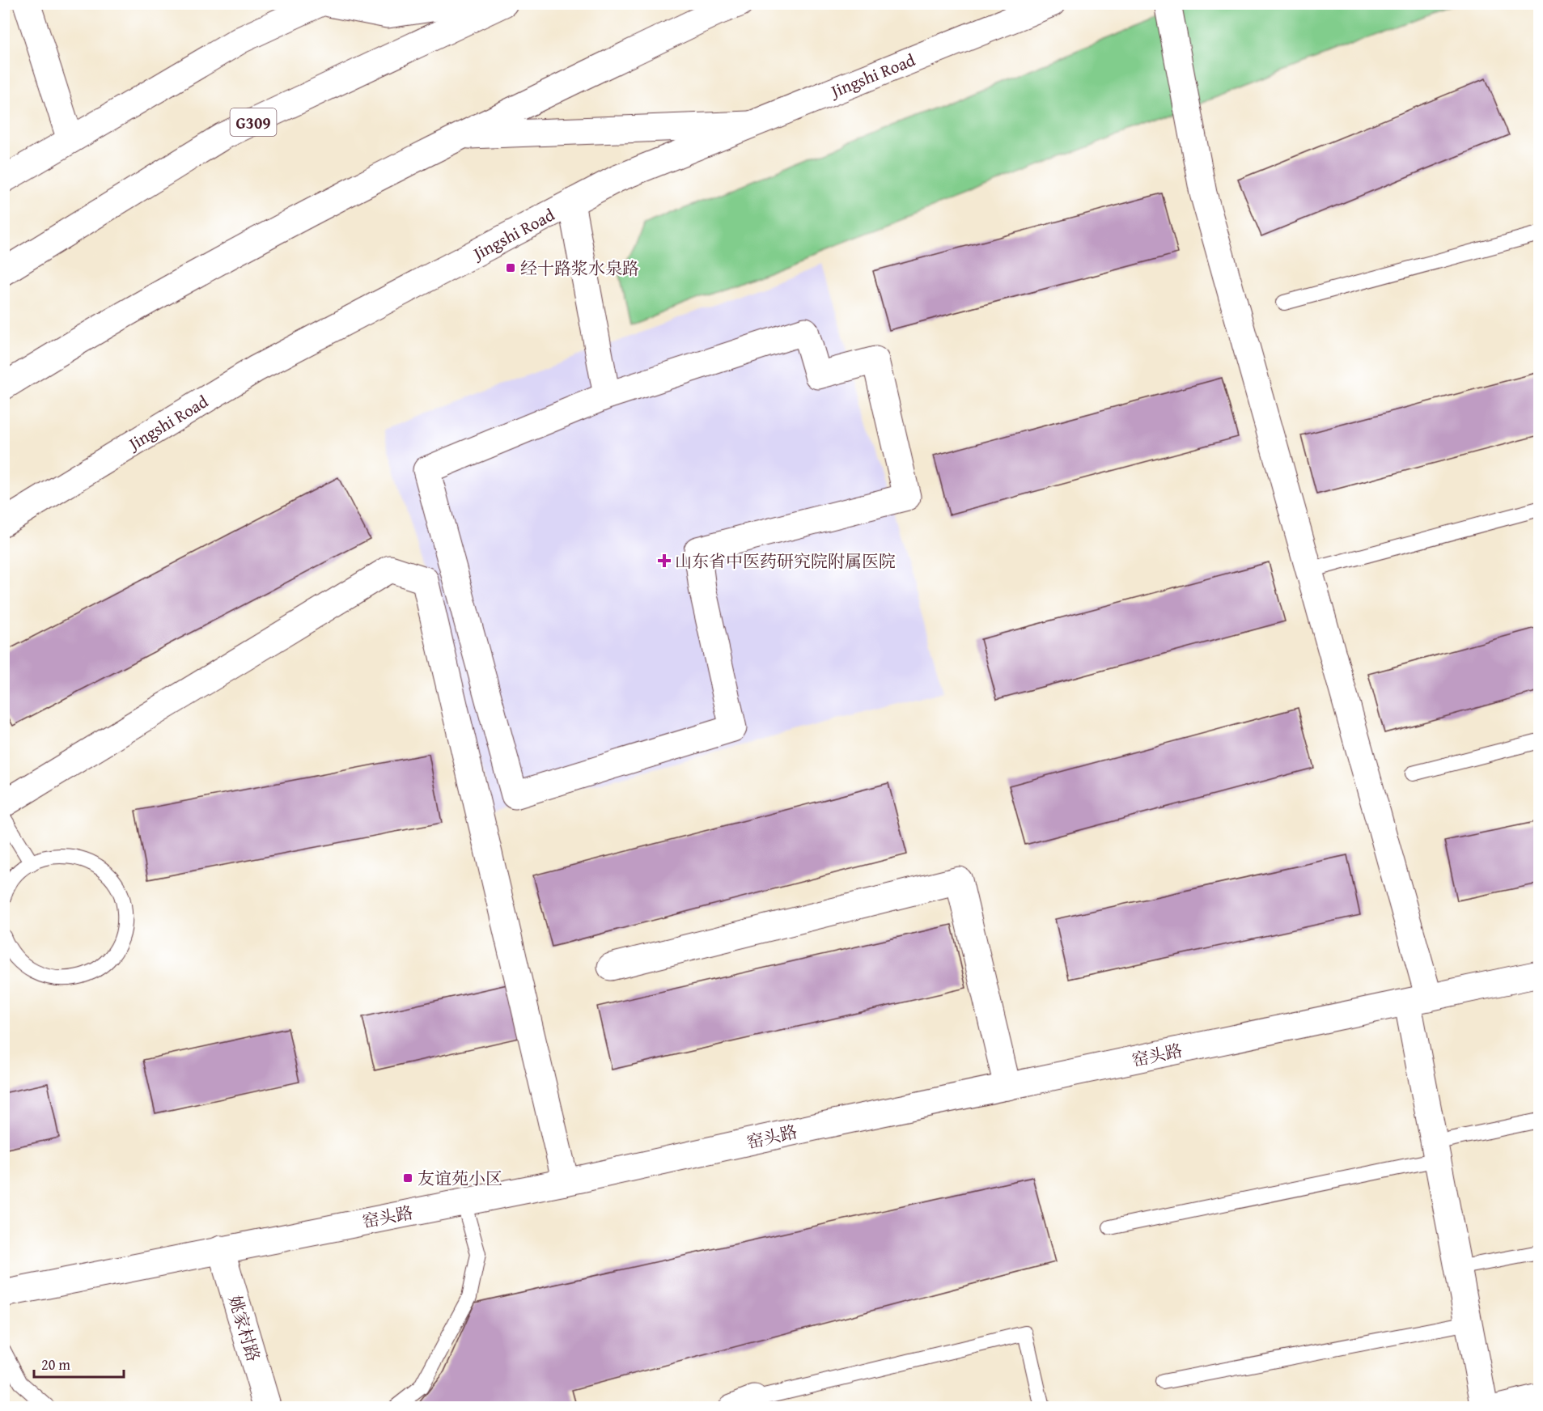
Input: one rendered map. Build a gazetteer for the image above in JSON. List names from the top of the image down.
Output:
{
  "streets": {
    "main road": [
      "Jingshi Road",
      "G309",
      "窑头路",
      "姚家村路"
    ]
  },
  "crossings": [
    ["窑头路", "姚家村路"]
  ],
  "places": {
    "transit": ["经十路浆水泉路", "友谊苑小区"],
    "health": ["山东省中医药研究院附属医院"]
  },
  "scale_bar": "20 m"
}
